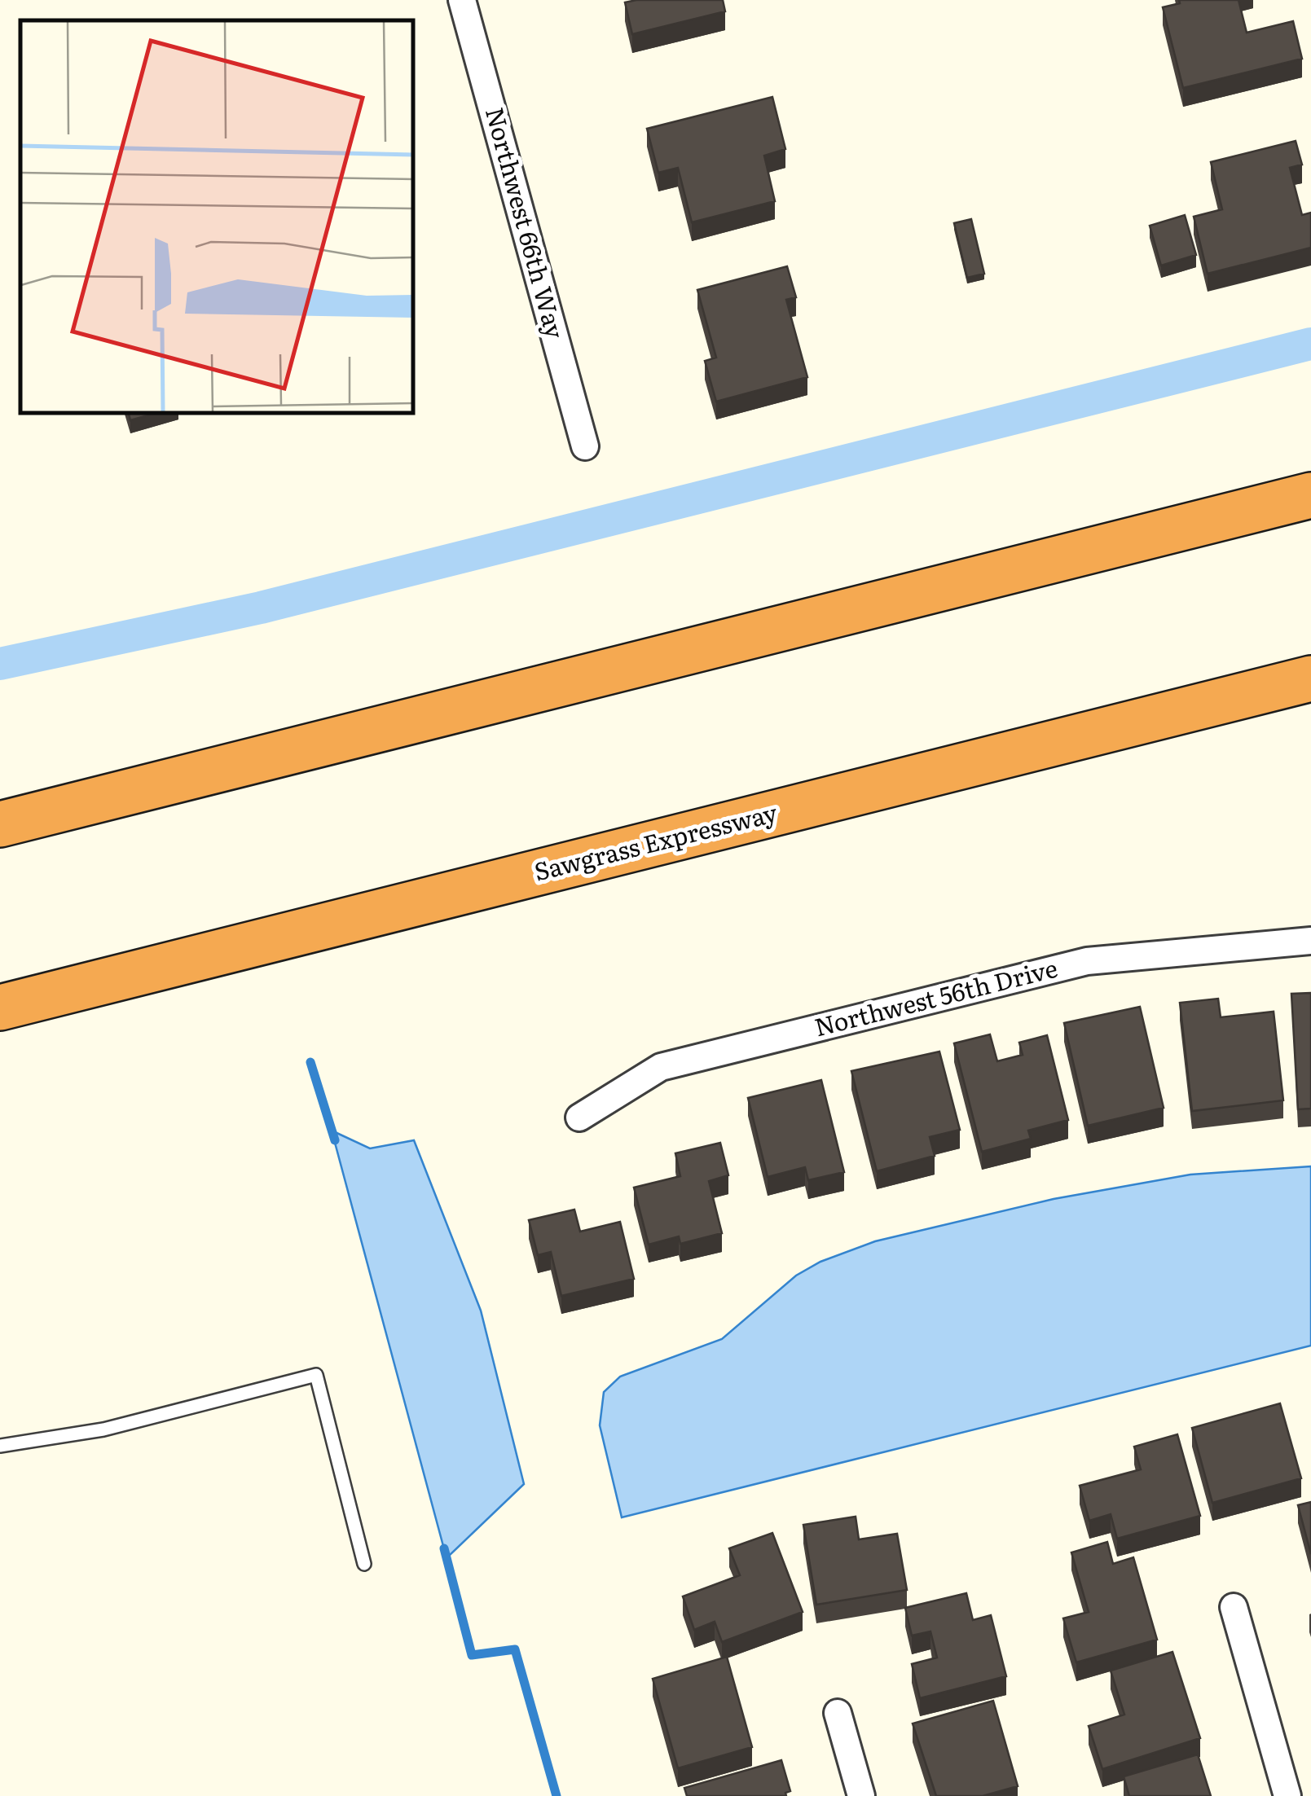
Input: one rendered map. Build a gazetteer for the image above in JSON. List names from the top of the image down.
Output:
{
  "streets": {
    "highway": ["Sawgrass Expressway"],
    "street": ["Northwest 66th Way", "Northwest 56th Drive"]
  }
}
